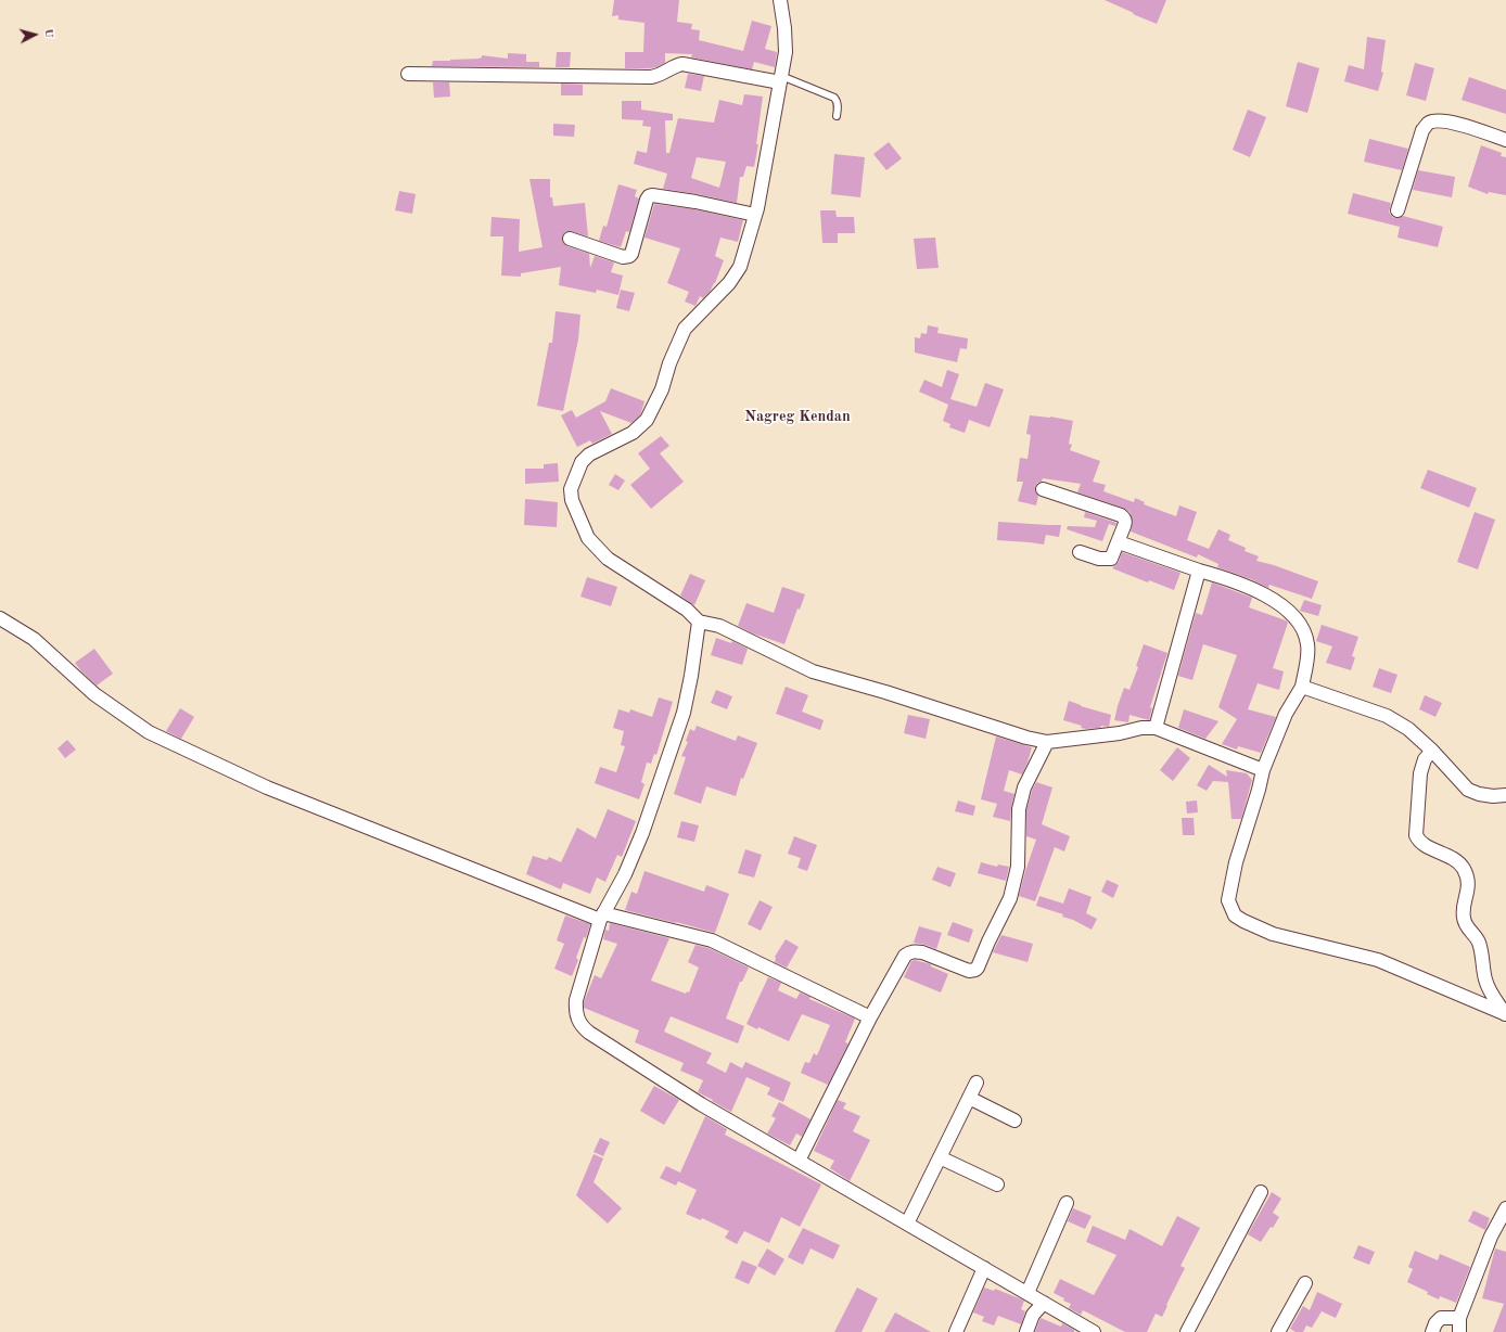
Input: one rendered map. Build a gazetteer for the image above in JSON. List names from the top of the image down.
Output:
{
  "districts": ["Nagreg Kendan"],
  "north": "right"
}
